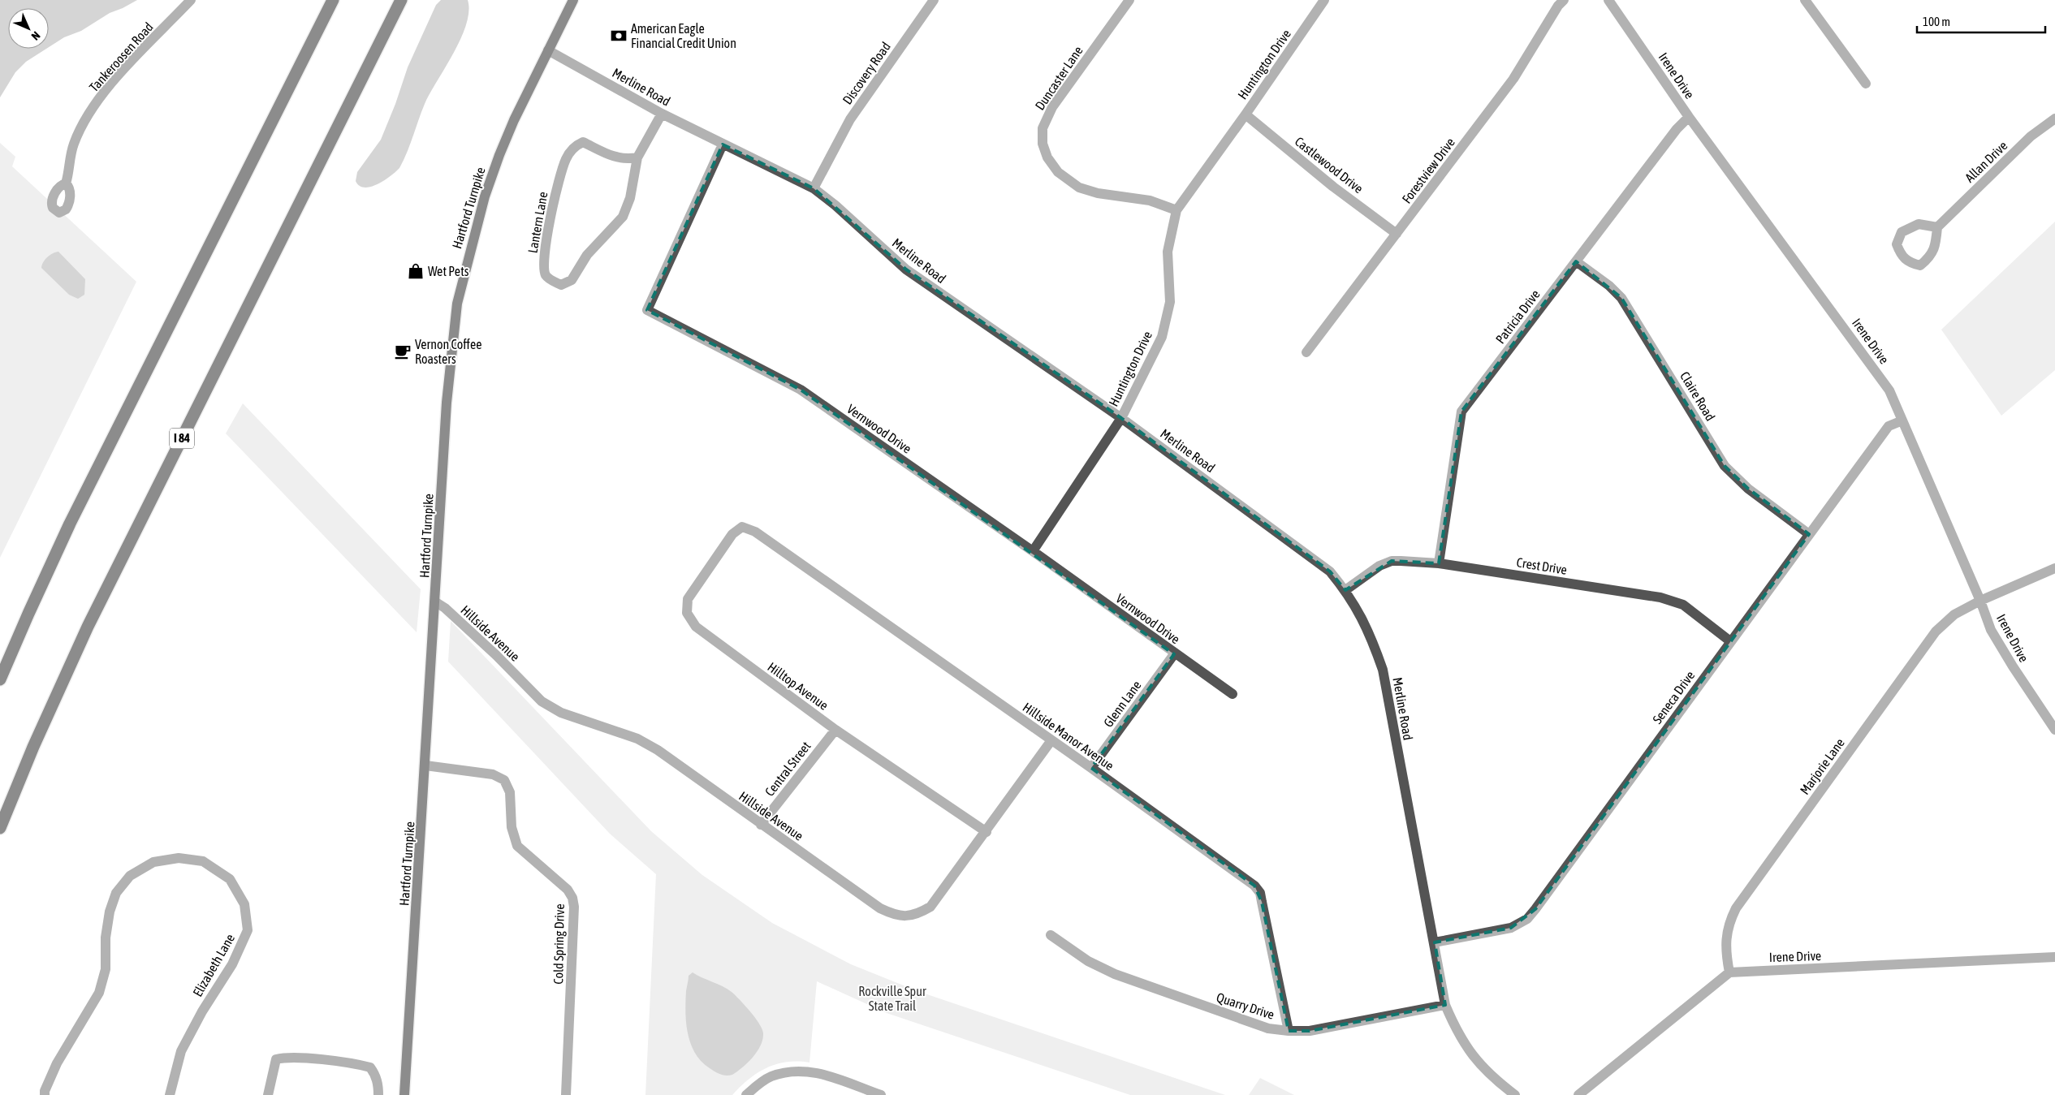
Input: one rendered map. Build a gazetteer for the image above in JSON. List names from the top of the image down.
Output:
{
  "streets": {
    "highway": ["I 84"],
    "main road": ["Hartford Turnpike"],
    "street": [
      "Tankeroosen Road",
      "Huntington Drive",
      "Discovery Road",
      "Irene Drive",
      "Duncaster Lane",
      "Merline Road",
      "Allan Drive",
      "Castlewood Drive",
      "Forestview Drive",
      "Lantern Lane",
      "Patricia Drive",
      "Claire Road",
      "Vernwood Drive",
      "Crest Drive",
      "Hillside Avenue",
      "Hilltop Avenue",
      "Seneca Drive",
      "Glenn Lane",
      "Hillside Manor Avenue",
      "Marjorie Lane",
      "Central Street",
      "Cold Spring Drive",
      "Elizabeth Lane",
      "Quarry Drive"
    ]
  },
  "crossings": [
    ["Huntington Drive", "Duncaster Lane"],
    ["Huntington Drive", "Merline Road"],
    ["Huntington Drive", "Castlewood Drive"],
    ["Huntington Drive", "Vernwood Drive"],
    ["Discovery Road", "Merline Road"],
    ["Irene Drive", "Patricia Drive"],
    ["Irene Drive", "Seneca Drive"],
    ["Irene Drive", "Marjorie Lane"],
    ["Merline Road", "Hartford Turnpike"],
    ["Merline Road", "Lantern Lane"],
    ["Merline Road", "Vernwood Drive"],
    ["Merline Road", "Crest Drive"],
    ["Merline Road", "Seneca Drive"],
    ["Merline Road", "Quarry Drive"],
    ["Castlewood Drive", "Forestview Drive"],
    ["Hartford Turnpike", "Hillside Avenue"],
    ["Hartford Turnpike", "Cold Spring Drive"],
    ["Patricia Drive", "Claire Road"],
    ["Patricia Drive", "Crest Drive"],
    ["Claire Road", "Seneca Drive"],
    ["Vernwood Drive", "Glenn Lane"],
    ["Crest Drive", "Seneca Drive"],
    ["Hillside Avenue", "Hilltop Avenue"],
    ["Hillside Avenue", "Hillside Manor Avenue"],
    ["Hillside Avenue", "Central Street"],
    ["Hilltop Avenue", "Hillside Manor Avenue"],
    ["Hilltop Avenue", "Central Street"],
    ["Glenn Lane", "Hillside Manor Avenue"],
    ["Hillside Manor Avenue", "Quarry Drive"]
  ],
  "parks": ["Rockville Spur State Trail"],
  "places": {
    "bank": ["American Eagle Financial Credit Union"],
    "shop": ["Wet Pets"],
    "cafe": ["Vernon Coffee Roasters"]
  },
  "scale_bar": "100 m",
  "north": "bottom right"
}
